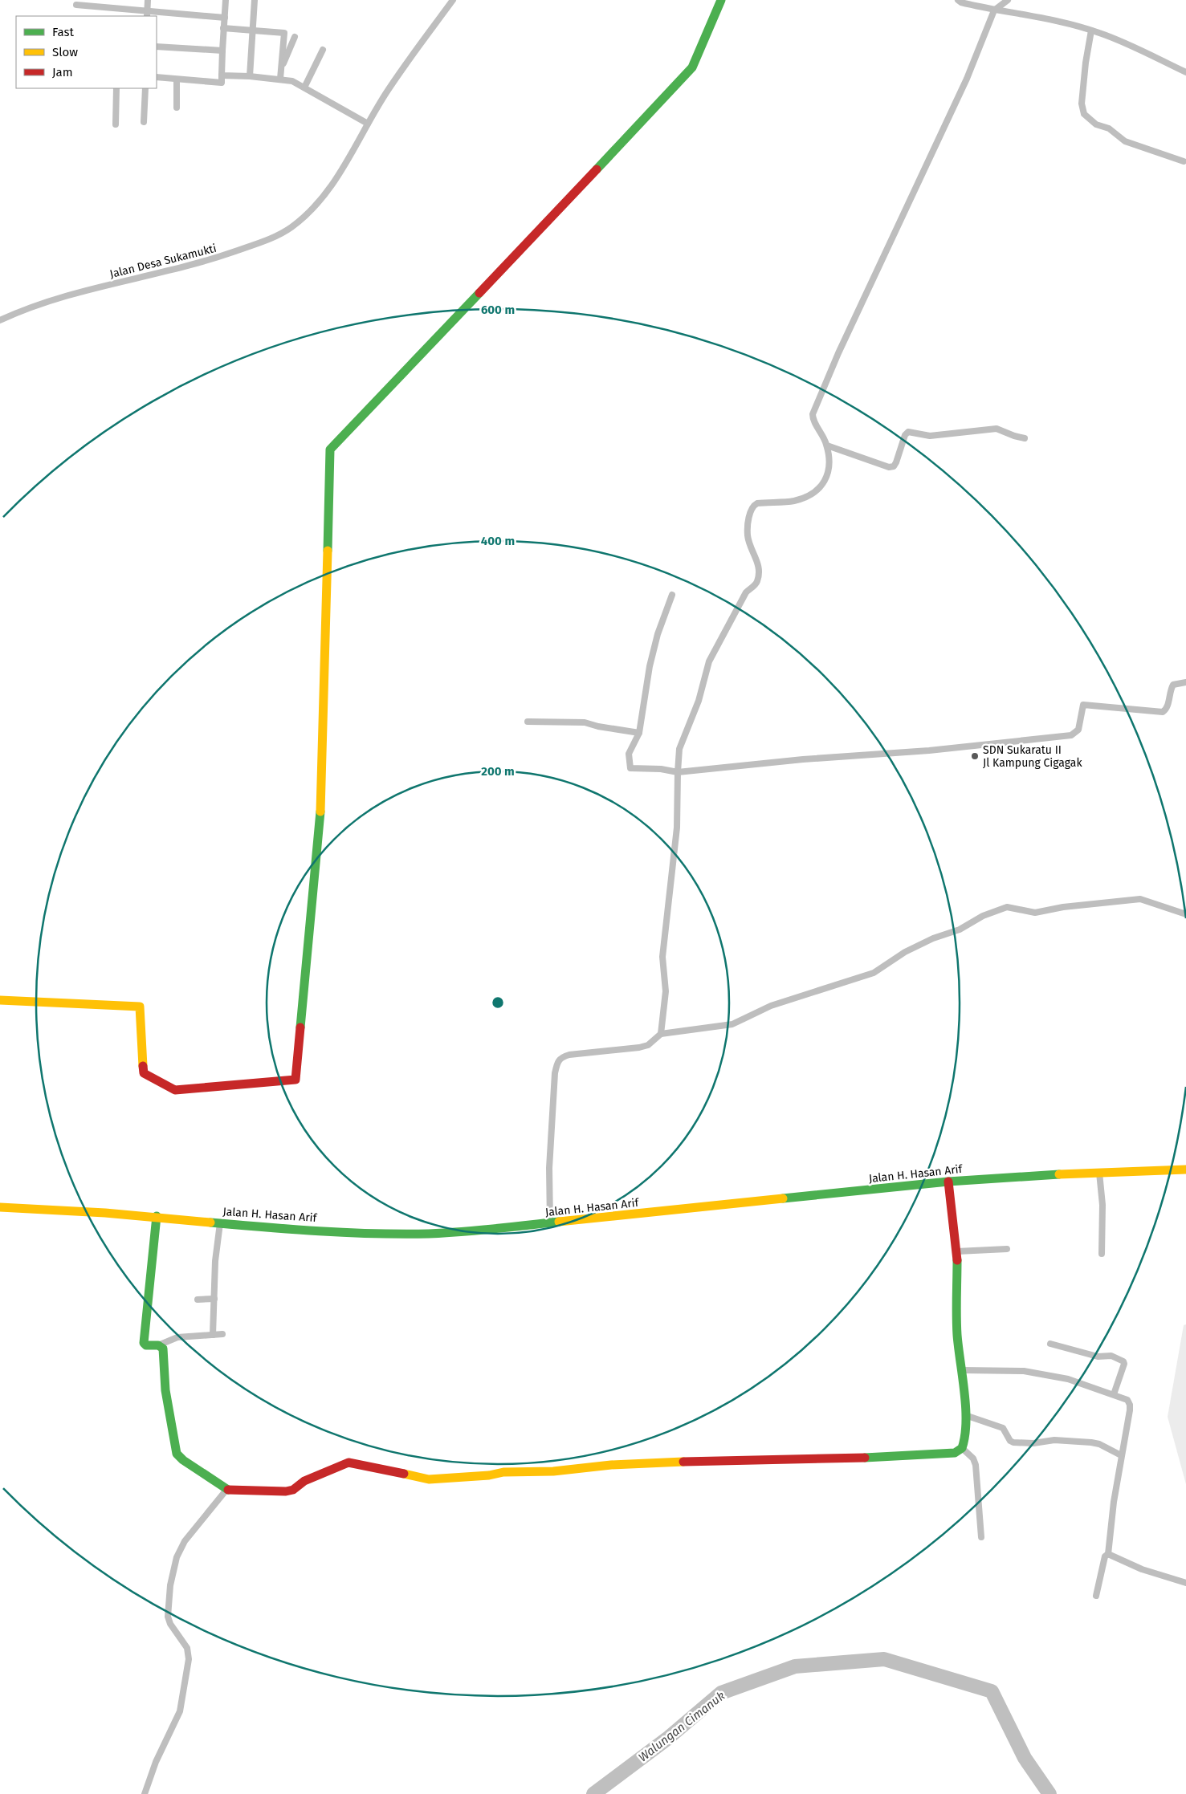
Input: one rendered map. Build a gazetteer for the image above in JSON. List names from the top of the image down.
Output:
{
  "streets": {
    "street": ["Jalan Desa Sukamukti", "Jalan H. Hasan Arif"]
  },
  "water": ["Walungan Cimanuk"],
  "places": ["SDN Sukaratu II Jl Kampung Cigagak"],
  "legend": ["Fast", "Slow", "Jam"],
  "rings": ["600 m", "400 m", "200 m"]
}
